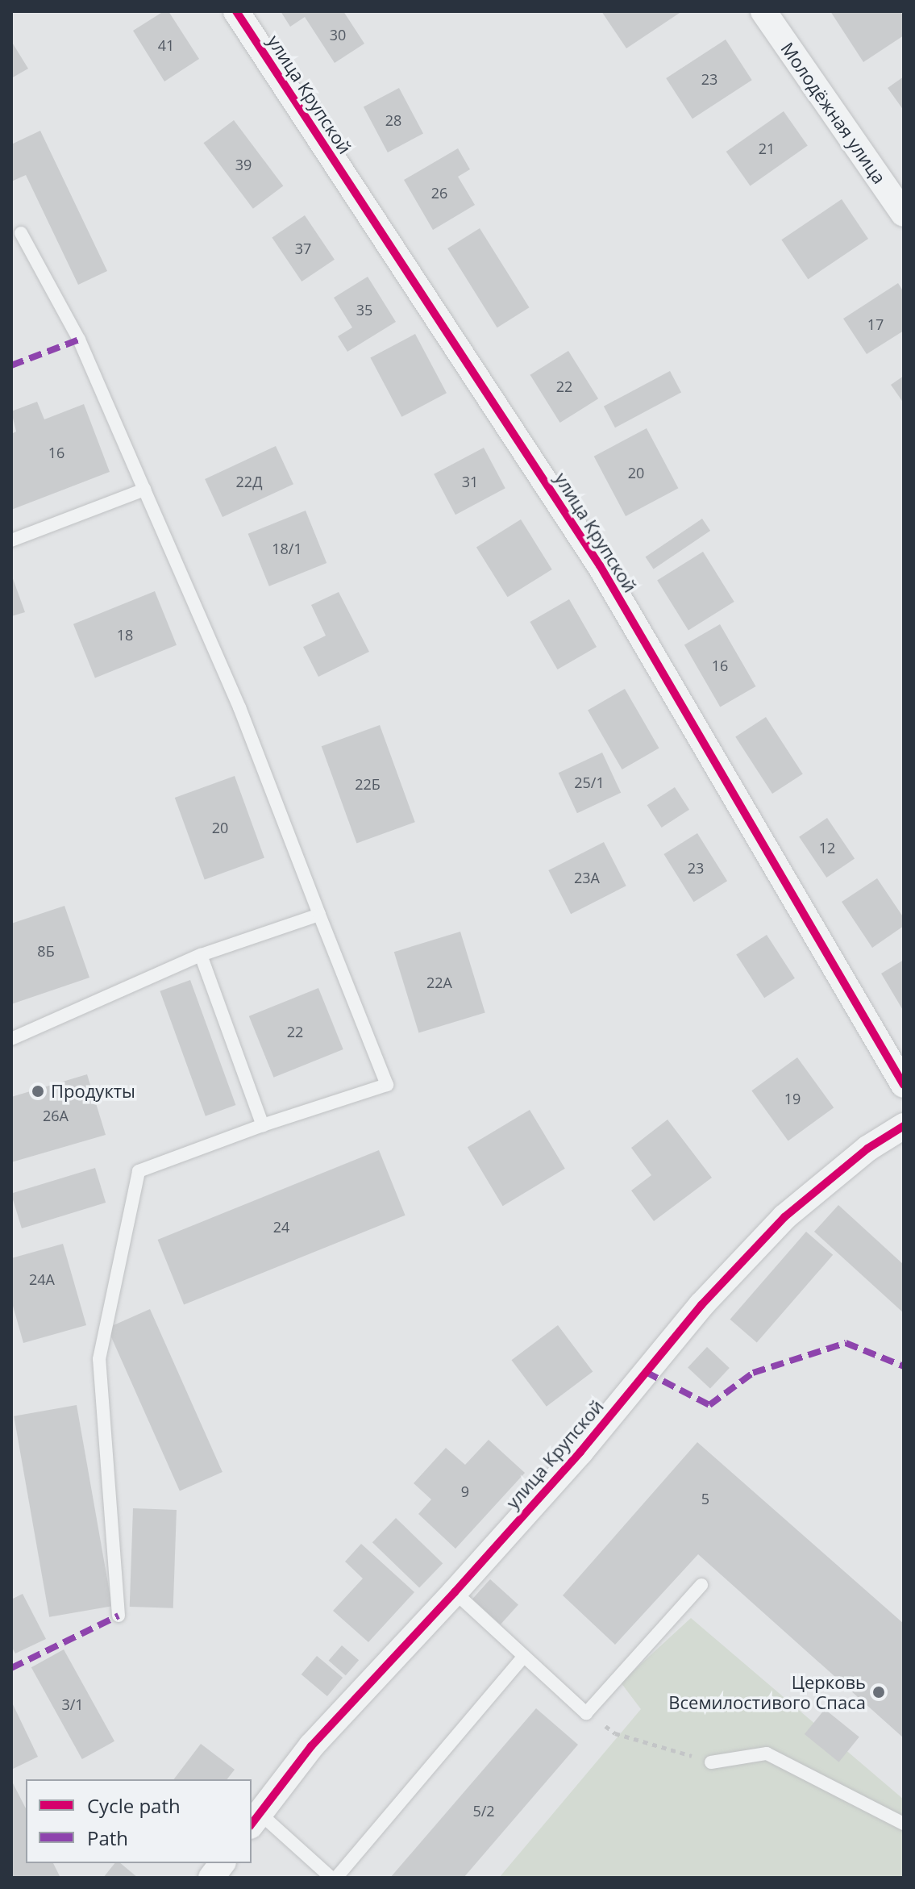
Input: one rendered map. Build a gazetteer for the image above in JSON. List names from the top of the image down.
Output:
{
  "streets": {
    "street": ["улица Крупской", "Молодёжная улица"]
  },
  "places": ["Продукты", "Церковь Всемилостивого Спаса"],
  "house_numbers": [
    "30",
    "41",
    "23",
    "28",
    "21",
    "39",
    "26",
    "37",
    "35",
    "17",
    "22",
    "16",
    "20",
    "22Д",
    "31",
    "18/1",
    "18",
    "16",
    "25/1",
    "22Б",
    "20",
    "12",
    "23",
    "23А",
    "8Б",
    "22А",
    "22",
    "19",
    "26А",
    "24",
    "24А",
    "9",
    "5",
    "3/1",
    "5/2"
  ],
  "legend": ["Cycle path", "Path"]
}
